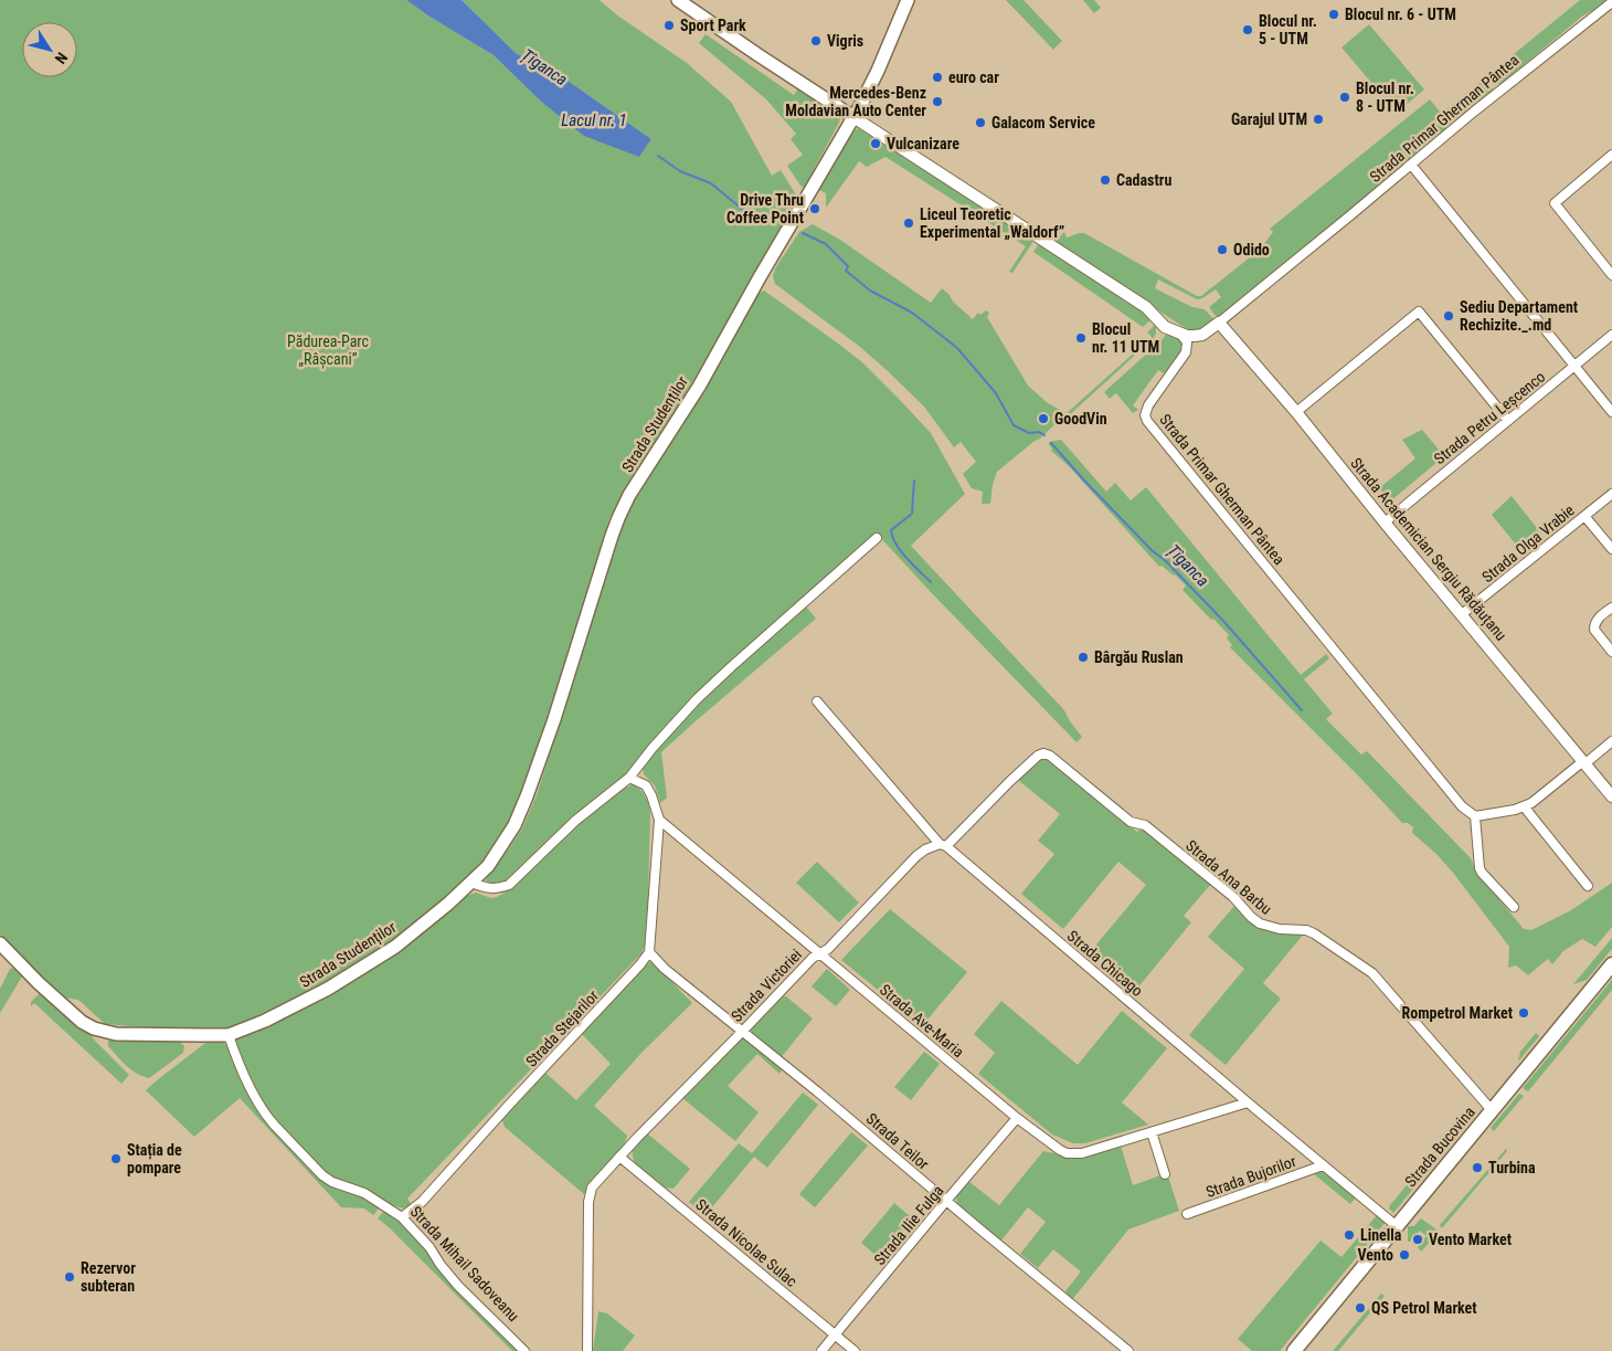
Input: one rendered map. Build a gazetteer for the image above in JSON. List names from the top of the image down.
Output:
{
  "streets": {
    "main road": ["Strada Studenților", "Strada Bucovina"],
    "street": [
      "Strada Primar Gherman Pântea",
      "Strada Petru Leșcenco",
      "Strada Olga Vrabie",
      "Strada Academician Sergiu Rădăuțanu",
      "Strada Ana Barbu",
      "Strada Chicago",
      "Strada Victoriei",
      "Strada Ave-Maria",
      "Strada Stejarilor",
      "Strada Teilor",
      "Strada Bujorilor",
      "Strada Ilie Fulga",
      "Strada Nicolae Sulac",
      "Strada Mihail Sadoveanu"
    ]
  },
  "crossings": [
    ["Strada Primar Gherman Pântea", "Strada Academician Sergiu Rădăuțanu"],
    ["Strada Petru Leșcenco", "Strada Academician Sergiu Rădăuțanu"],
    ["Strada Studenților", "Strada Mihail Sadoveanu"],
    ["Strada Olga Vrabie", "Strada Academician Sergiu Rădăuțanu"],
    ["Strada Ana Barbu", "Strada Victoriei"],
    ["Strada Ana Barbu", "Strada Bucovina"],
    ["Strada Chicago", "Strada Victoriei"],
    ["Strada Chicago", "Strada Ave-Maria"],
    ["Strada Chicago", "Strada Bucovina"],
    ["Strada Chicago", "Strada Bujorilor"],
    ["Strada Victoriei", "Strada Ave-Maria"],
    ["Strada Victoriei", "Strada Teilor"],
    ["Strada Victoriei", "Strada Nicolae Sulac"],
    ["Strada Ave-Maria", "Strada Ilie Fulga"],
    ["Strada Stejarilor", "Strada Teilor"],
    ["Strada Stejarilor", "Strada Mihail Sadoveanu"],
    ["Strada Teilor", "Strada Ilie Fulga"],
    ["Strada Ilie Fulga", "Strada Nicolae Sulac"]
  ],
  "water": ["Țîganca", "Lacul nr. 1"],
  "parks": ["Pădurea-Parc „Râșcani”"],
  "places": [
    "Blocul nr. 6 - UTM",
    "Sport Park",
    "Blocul nr. 5 - UTM",
    "Vigris",
    "euro car",
    "Blocul nr. 8 - UTM",
    "Mercedes-Benz Moldavian Auto Center",
    "Garajul UTM",
    "Galacom Service",
    "Vulcanizare",
    "Cadastru",
    "Drive Thru Coffee Point",
    "Liceul Teoretic Experimental „Waldorf”",
    "Odido",
    "Sediu Departament Rechizite._.md",
    "Blocul nr. 11 UTM",
    "GoodVin",
    "Bârgău Ruslan",
    "Rompetrol Market",
    "Stația de pompare",
    "Turbina",
    "Linella",
    "Vento Market",
    "Vento",
    "Rezervor subteran",
    "QS Petrol Market"
  ],
  "north": "bottom right"
}
